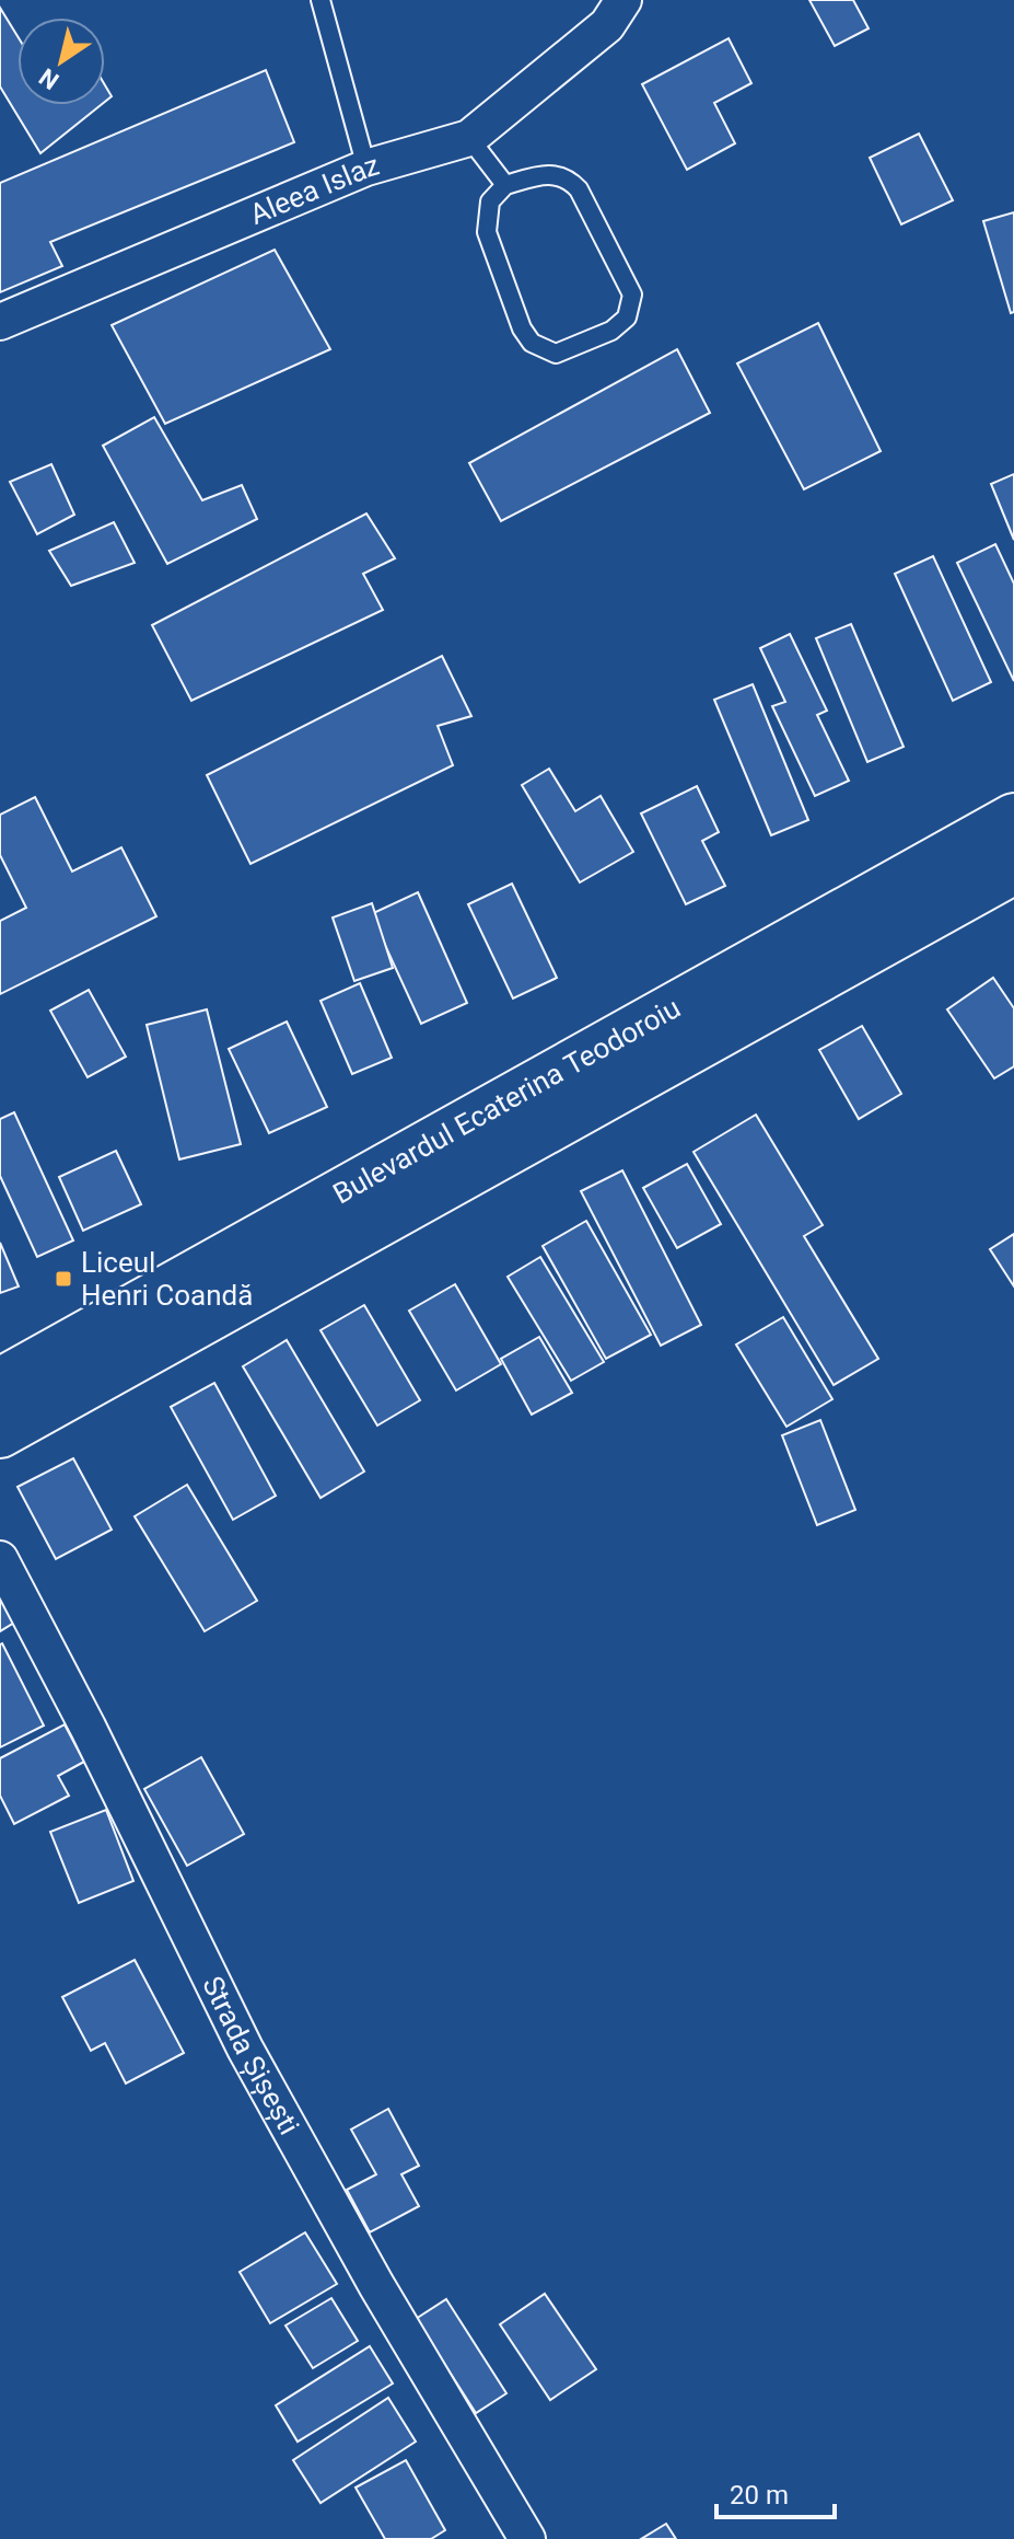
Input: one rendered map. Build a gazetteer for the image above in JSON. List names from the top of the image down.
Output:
{
  "streets": {
    "main road": ["Bulevardul Ecaterina Teodoroiu"],
    "street": ["Aleea Islaz", "Strada Șișești"]
  },
  "places": {
    "transit": ["Liceul Henri Coandă"]
  },
  "scale_bar": "20 m",
  "north": "bottom left"
}
